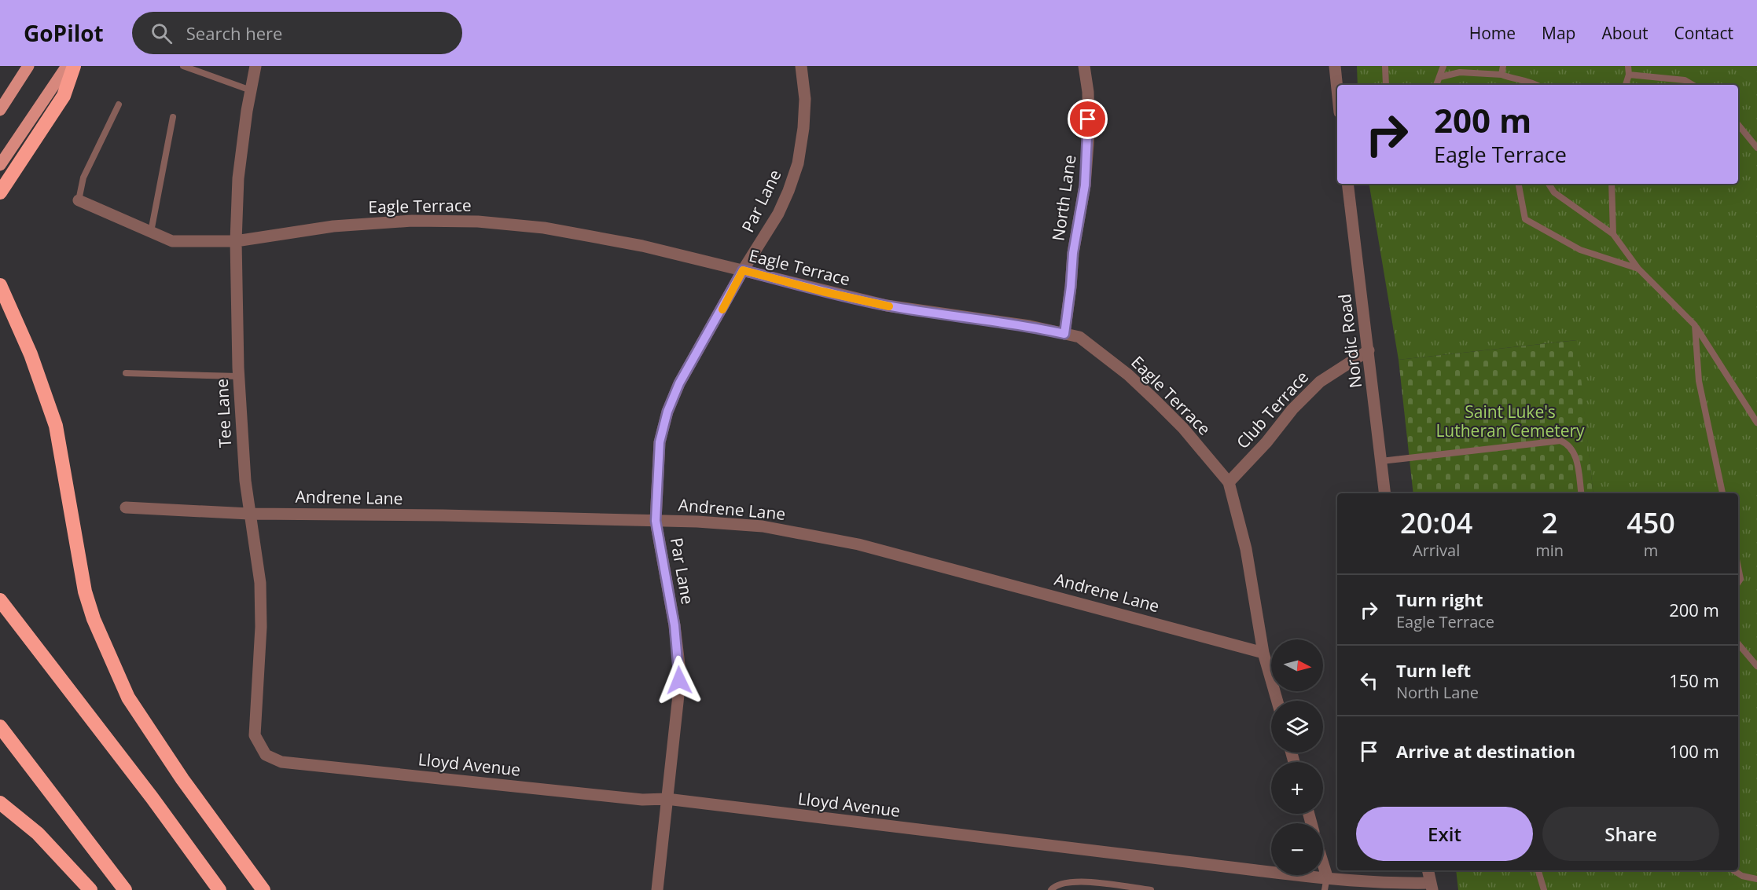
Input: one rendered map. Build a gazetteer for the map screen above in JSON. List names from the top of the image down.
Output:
{
  "streets": {
    "street": [
      "North Lane",
      "Par Lane",
      "Eagle Terrace",
      "Nordic Road",
      "Club Terrace",
      "Tee Lane",
      "Andrene Lane",
      "Lloyd Avenue"
    ]
  },
  "crossings": [
    ["North Lane", "Eagle Terrace"],
    ["Par Lane", "Eagle Terrace"],
    ["Par Lane", "Andrene Lane"],
    ["Par Lane", "Lloyd Avenue"],
    ["Eagle Terrace", "Club Terrace"],
    ["Eagle Terrace", "Tee Lane"],
    ["Eagle Terrace", "Andrene Lane"],
    ["Nordic Road", "Club Terrace"],
    ["Tee Lane", "Andrene Lane"],
    ["Tee Lane", "Lloyd Avenue"]
  ],
  "parks": ["Saint Luke's Lutheran Cemetery"],
  "north": "right",
  "page": {
    "header": "GoPilot",
    "search": "Search here",
    "nav": [
      "Home",
      "Map",
      "About",
      "Contact"
    ],
    "turn": ["200 m", "Eagle Terrace"],
    "eta": [
      "20:04",
      "Arrival",
      "2",
      "min",
      "450",
      "m"
    ],
    "list": [
      {
        "name": "Turn right",
        "note": "Eagle Terrace",
        "value": "200 m"
      },
      {
        "name": "Turn left",
        "note": "North Lane",
        "value": "150 m"
      },
      {
        "name": "Arrive at destination",
        "value": "100 m"
      }
    ],
    "map_buttons": ["+", "−"],
    "buttons": ["Exit", "Share"]
  }
}
